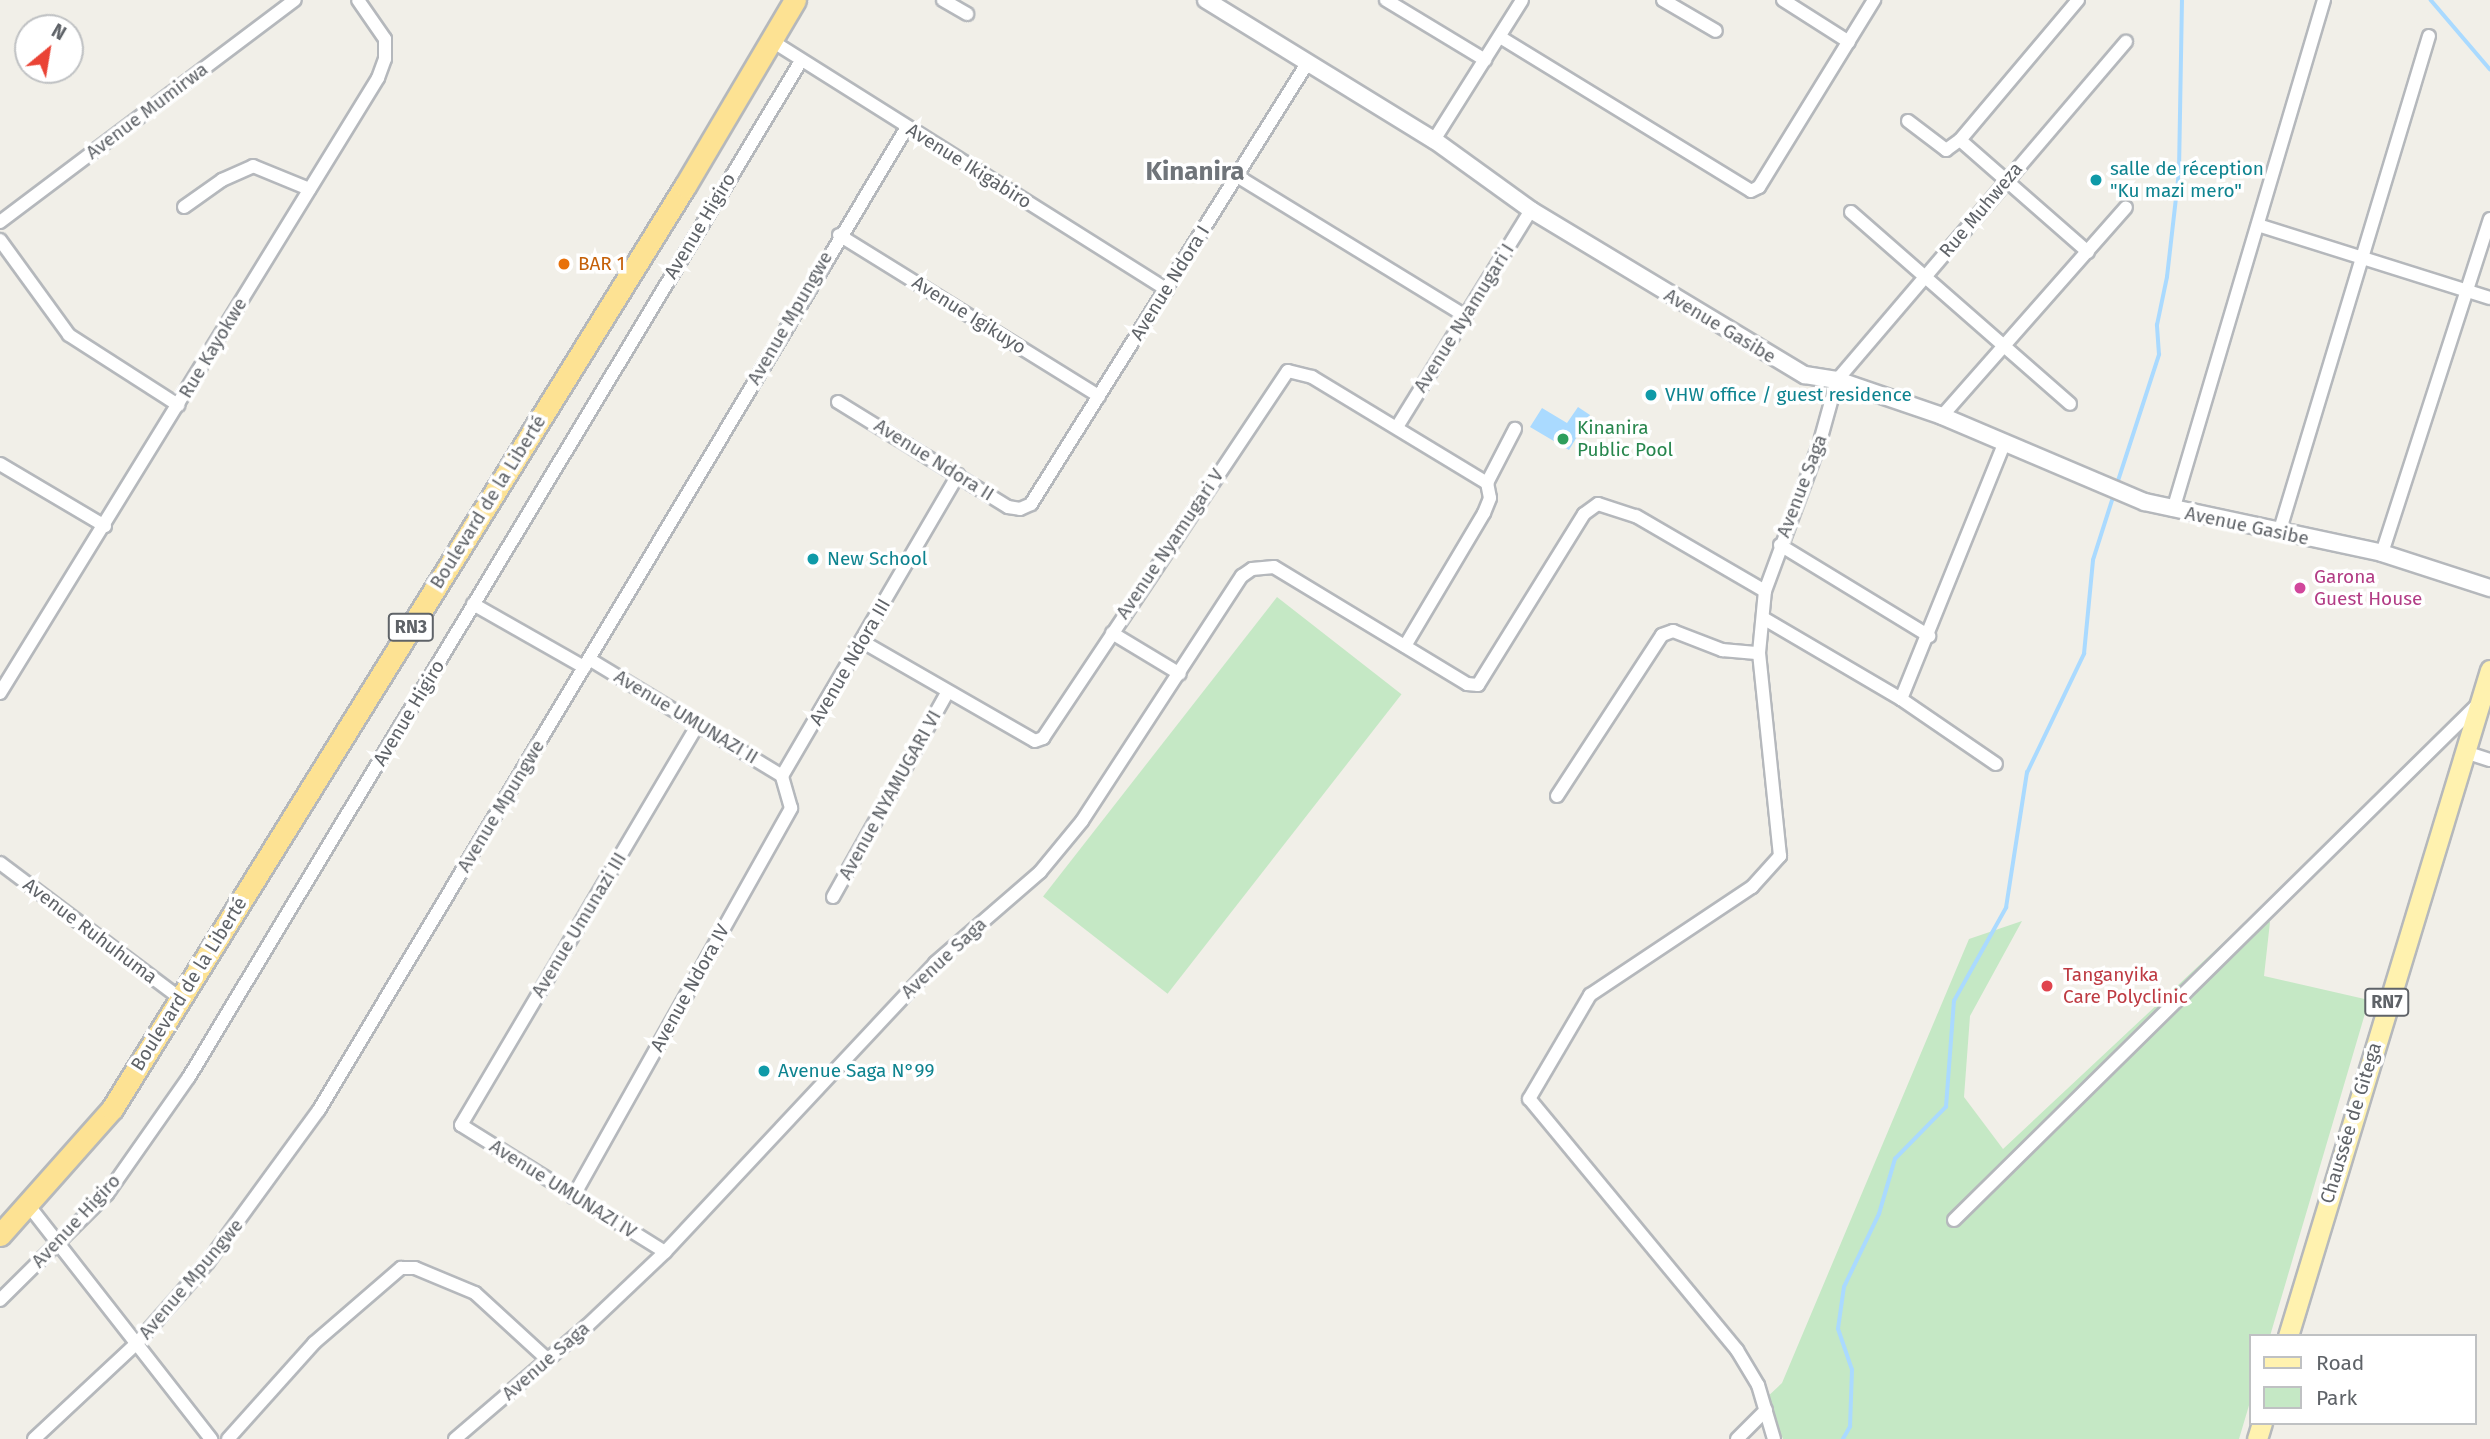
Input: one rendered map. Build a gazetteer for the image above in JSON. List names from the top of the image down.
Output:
{
  "streets": {
    "highway": ["Boulevard de la Liberté", "RN3"],
    "main road": ["RN7", "Chaussée de Gitega"],
    "street": [
      "Avenue Mumirwa",
      "Avenue Ikigabiro",
      "Rue Muhweza",
      "Avenue Higiro",
      "Avenue Ndora I",
      "Avenue Igikuyo",
      "Avenue Mpungwe",
      "Avenue Nyamugari I",
      "Avenue Gasibe",
      "Rue Kayokwe",
      "Avenue Ndora II",
      "Avenue Saga",
      "Avenue Nyamugari V",
      "Avenue Ndora III",
      "Avenue UMUNAZI II",
      "Avenue NYAMUGARI VI",
      "Avenue Umunazi III",
      "Avenue Ruhuhuma",
      "Avenue Ndora IV",
      "Avenue UMUNAZI IV"
    ]
  },
  "crossings": [
    ["Avenue Ikigabiro", "Avenue Higiro"],
    ["Avenue Ikigabiro", "Avenue Ndora I"],
    ["Avenue Ikigabiro", "Avenue Mpungwe"],
    ["Avenue Ikigabiro", "Boulevard de la Liberté"],
    ["Rue Muhweza", "Avenue Gasibe"],
    ["Rue Muhweza", "Avenue Saga"],
    ["Avenue Higiro", "Avenue UMUNAZI II"],
    ["Avenue Ndora I", "Avenue Igikuyo"],
    ["Avenue Ndora I", "Avenue Gasibe"],
    ["Avenue Ndora I", "Avenue Ndora II"],
    ["Avenue Igikuyo", "Avenue Mpungwe"],
    ["Avenue Mpungwe", "Avenue UMUNAZI II"],
    ["Avenue Nyamugari I", "Avenue Gasibe"],
    ["Avenue Nyamugari I", "Avenue Nyamugari V"],
    ["Avenue Gasibe", "Avenue Saga"],
    ["Avenue Ndora II", "Avenue Ndora III"],
    ["Avenue Saga", "Avenue UMUNAZI IV"],
    ["Boulevard de la Liberté", "Avenue Ruhuhuma"],
    ["Avenue Nyamugari V", "Avenue Ndora III"],
    ["Avenue Nyamugari V", "Avenue NYAMUGARI VI"],
    ["Avenue Ndora III", "Avenue UMUNAZI II"],
    ["Avenue Ndora III", "Avenue Ndora IV"],
    ["Avenue UMUNAZI II", "Avenue Umunazi III"],
    ["Avenue UMUNAZI II", "Avenue Ndora IV"],
    ["Avenue Umunazi III", "Avenue UMUNAZI IV"],
    ["Avenue Ndora IV", "Avenue UMUNAZI IV"]
  ],
  "districts": ["Kinanira"],
  "places": [
    "salle de réception \"Ku mazi mero\"",
    "BAR 1",
    "VHW office / guest residence",
    "Kinanira Public Pool",
    "New School",
    "Garona Guest House",
    "Tanganyika Care Polyclinic",
    "Avenue Saga N°99"
  ],
  "legend": ["Road", "Park"],
  "north": "top right"
}
